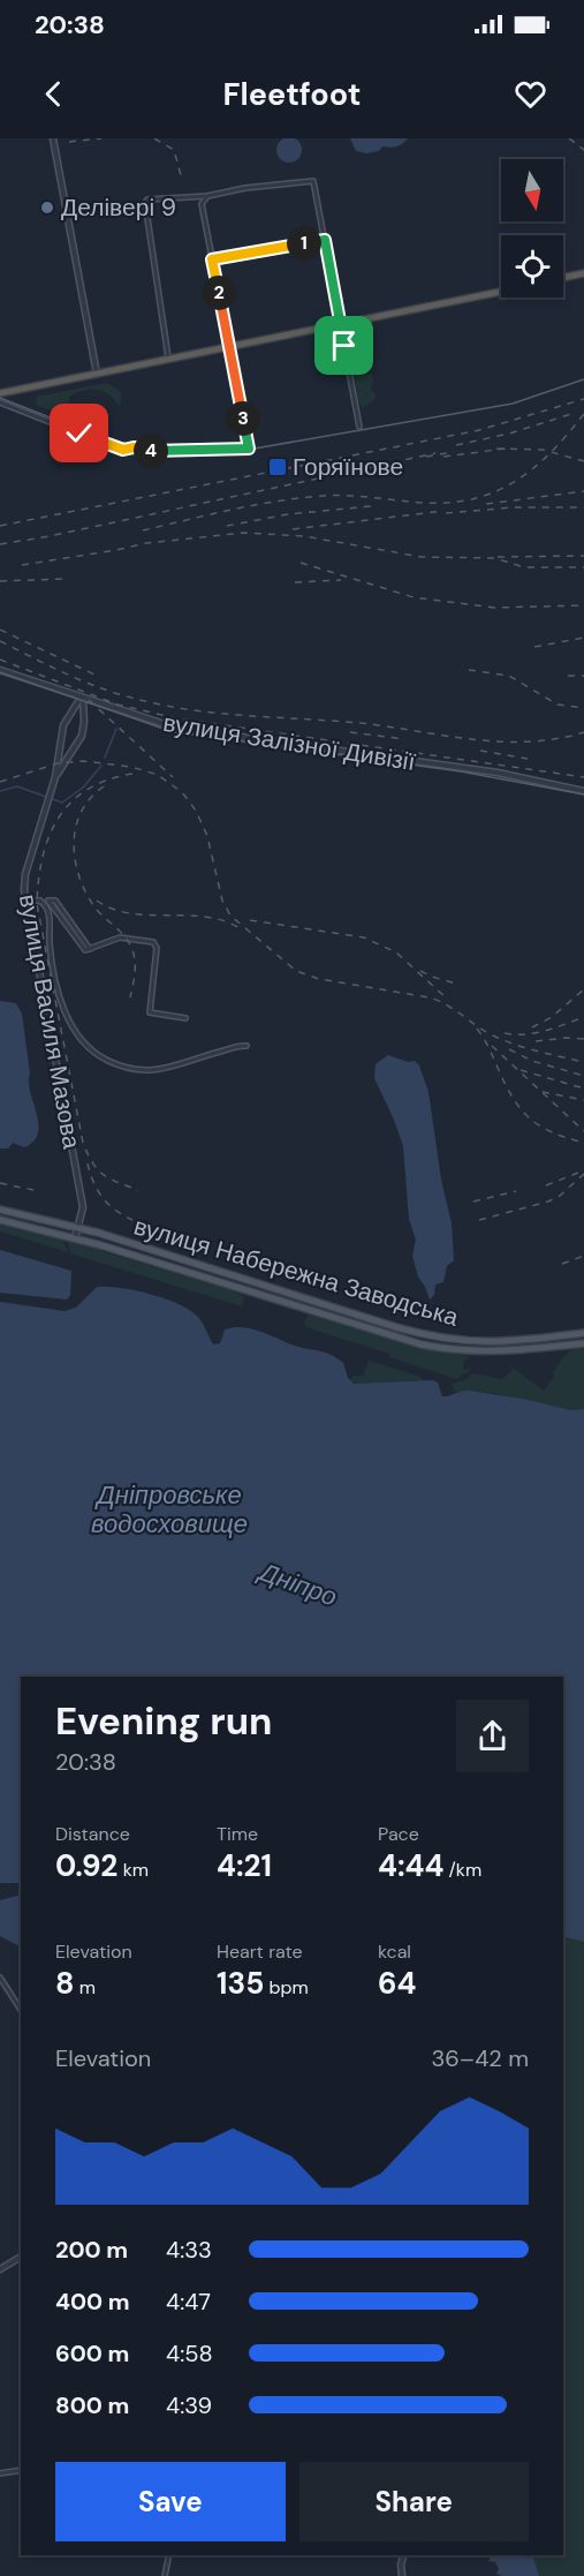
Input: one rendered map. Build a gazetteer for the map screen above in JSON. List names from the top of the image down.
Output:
{
  "streets": {
    "main road": ["вулиця Набережна Заводська"],
    "street": ["вулиця Залізної Дивізії", "вулиця Василя Мазова"]
  },
  "crossings": [
    ["вулиця Залізної Дивізії", "вулиця Василя Мазова"],
    ["вулиця Василя Мазова", "вулиця Набережна Заводська"]
  ],
  "water": ["Дніпровське водосховище", "Дніпро"],
  "places": {
    "other": ["Делівері 9"],
    "transit": ["Горяїнове"]
  },
  "north": "bottom",
  "page": {
    "status": "20:38",
    "header": "Fleetfoot",
    "pins": [
      "1",
      "2",
      "3",
      "4"
    ],
    "heading": ["Evening run", "20:38"],
    "stats": [
      ["Distance", "0.92 km"],
      ["Time", "4:21"],
      ["Pace", "4:44 /km"],
      ["Elevation", "8 m"],
      ["Heart rate", "135 bpm"],
      ["kcal", "64"]
    ],
    "chart": ["Elevation", "36–42 m"],
    "list": [
      {
        "name": "200 m",
        "note": "4:33"
      },
      {
        "name": "400 m",
        "note": "4:47"
      },
      {
        "name": "600 m",
        "note": "4:58"
      },
      {
        "name": "800 m",
        "note": "4:39"
      }
    ],
    "buttons": ["Save", "Share"]
  }
}
